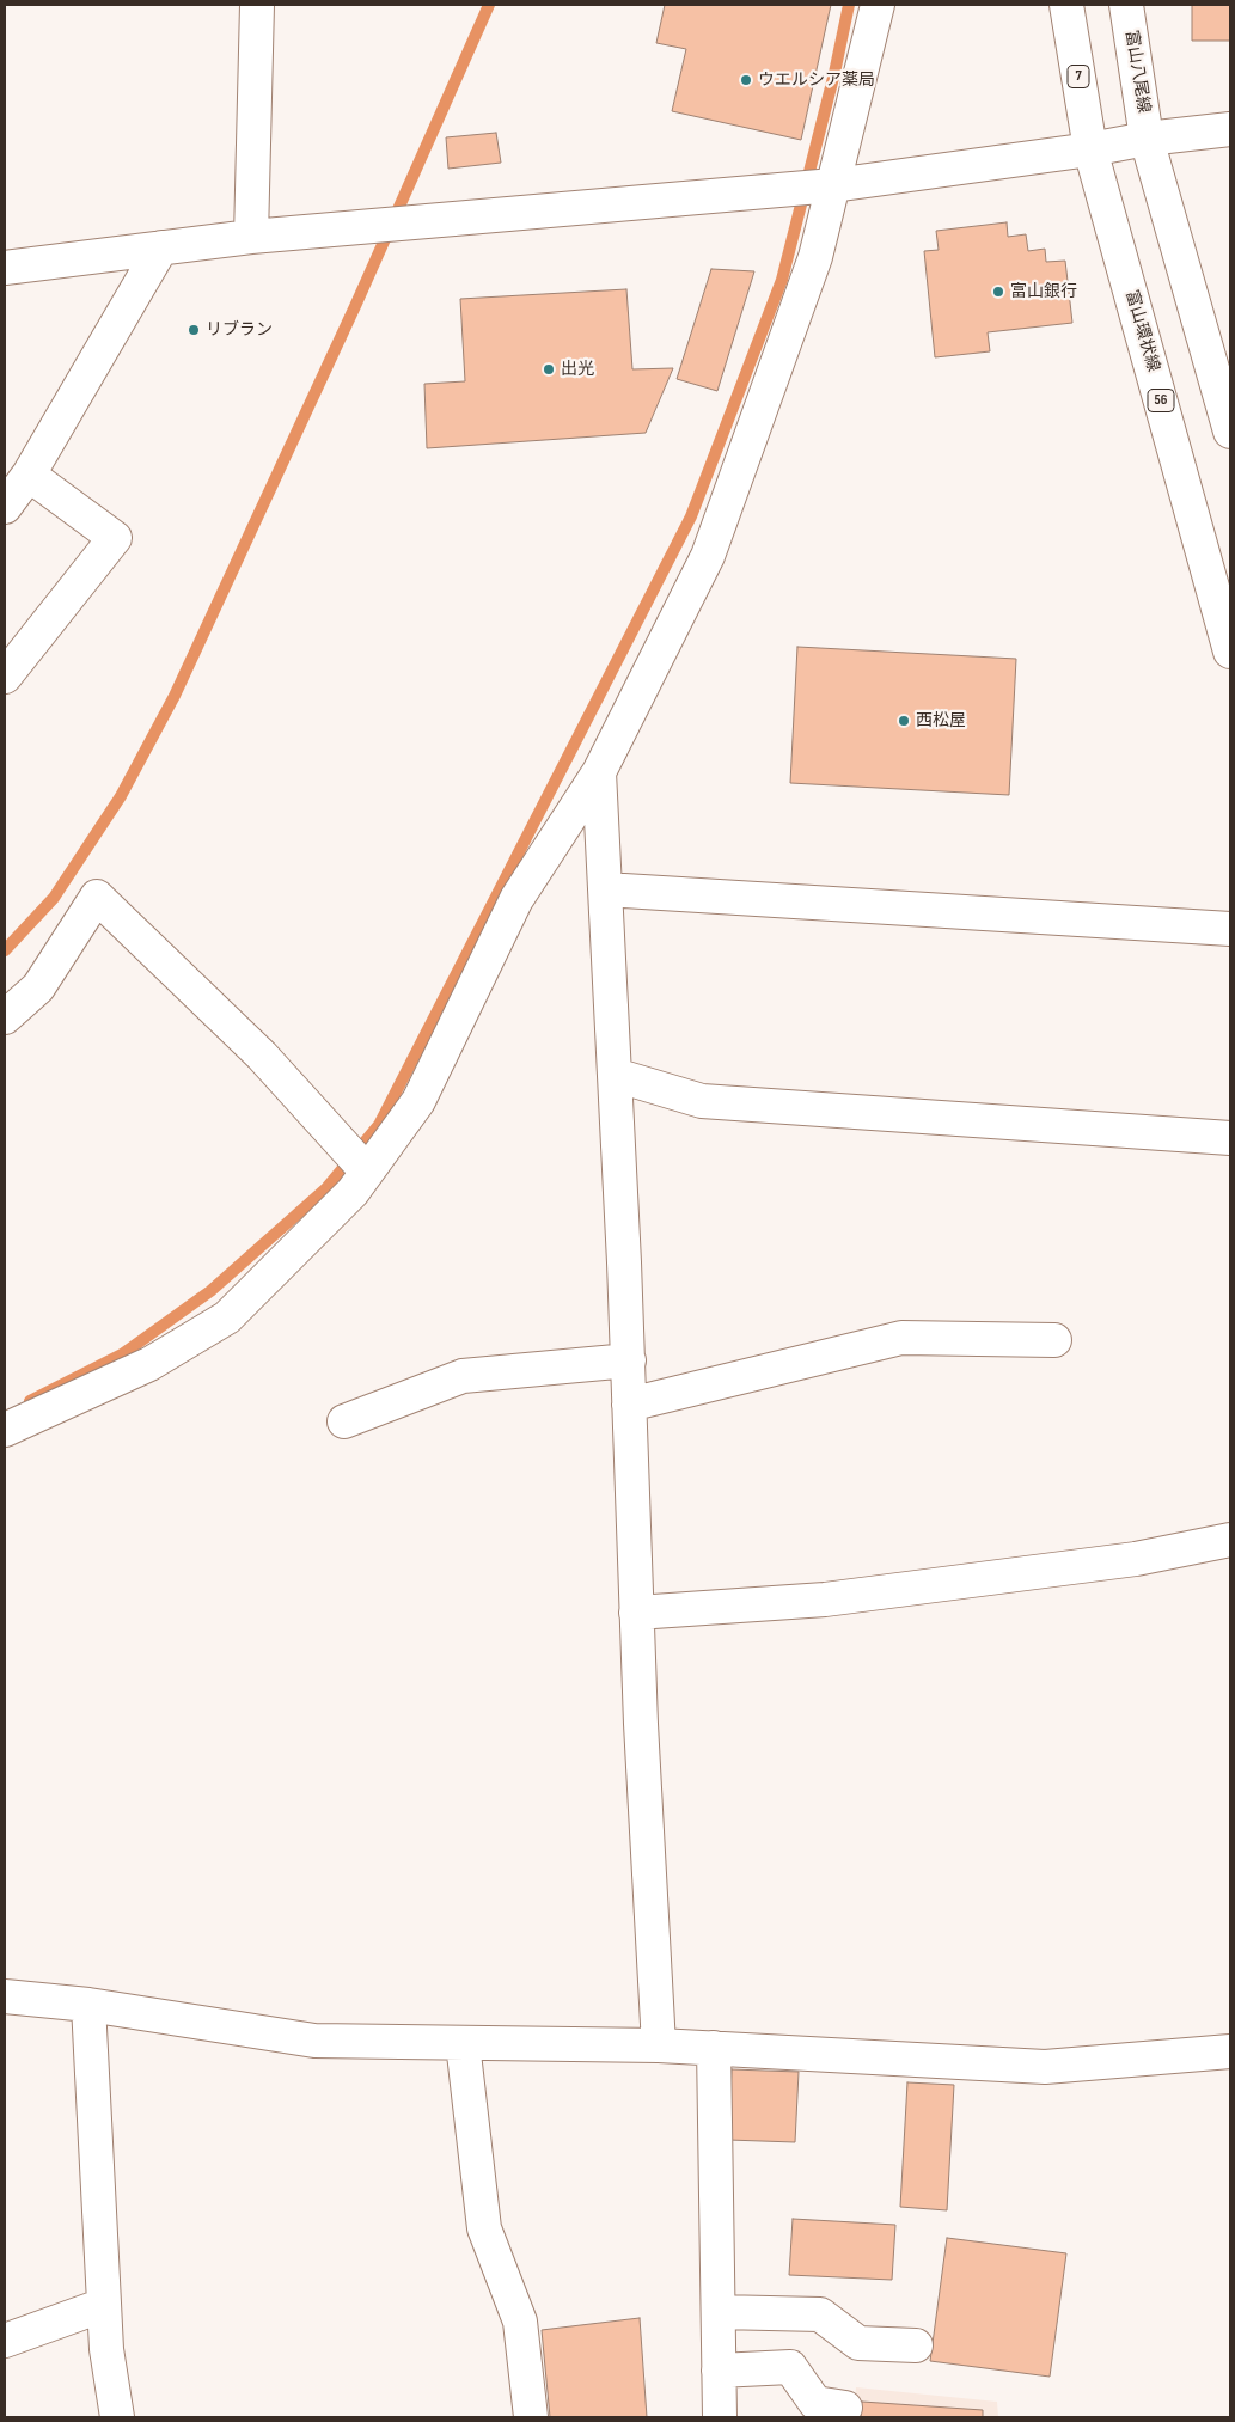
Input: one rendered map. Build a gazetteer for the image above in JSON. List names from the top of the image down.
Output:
{
  "streets": {
    "street": [
      "富山八尾線",
      "7",
      "富山環状線",
      "56"
    ]
  },
  "crossings": [
    ["7", "富山環状線"]
  ],
  "places": [
    "ウエルシア薬局",
    "富山銀行",
    "リブラン",
    "出光",
    "西松屋"
  ]
}
